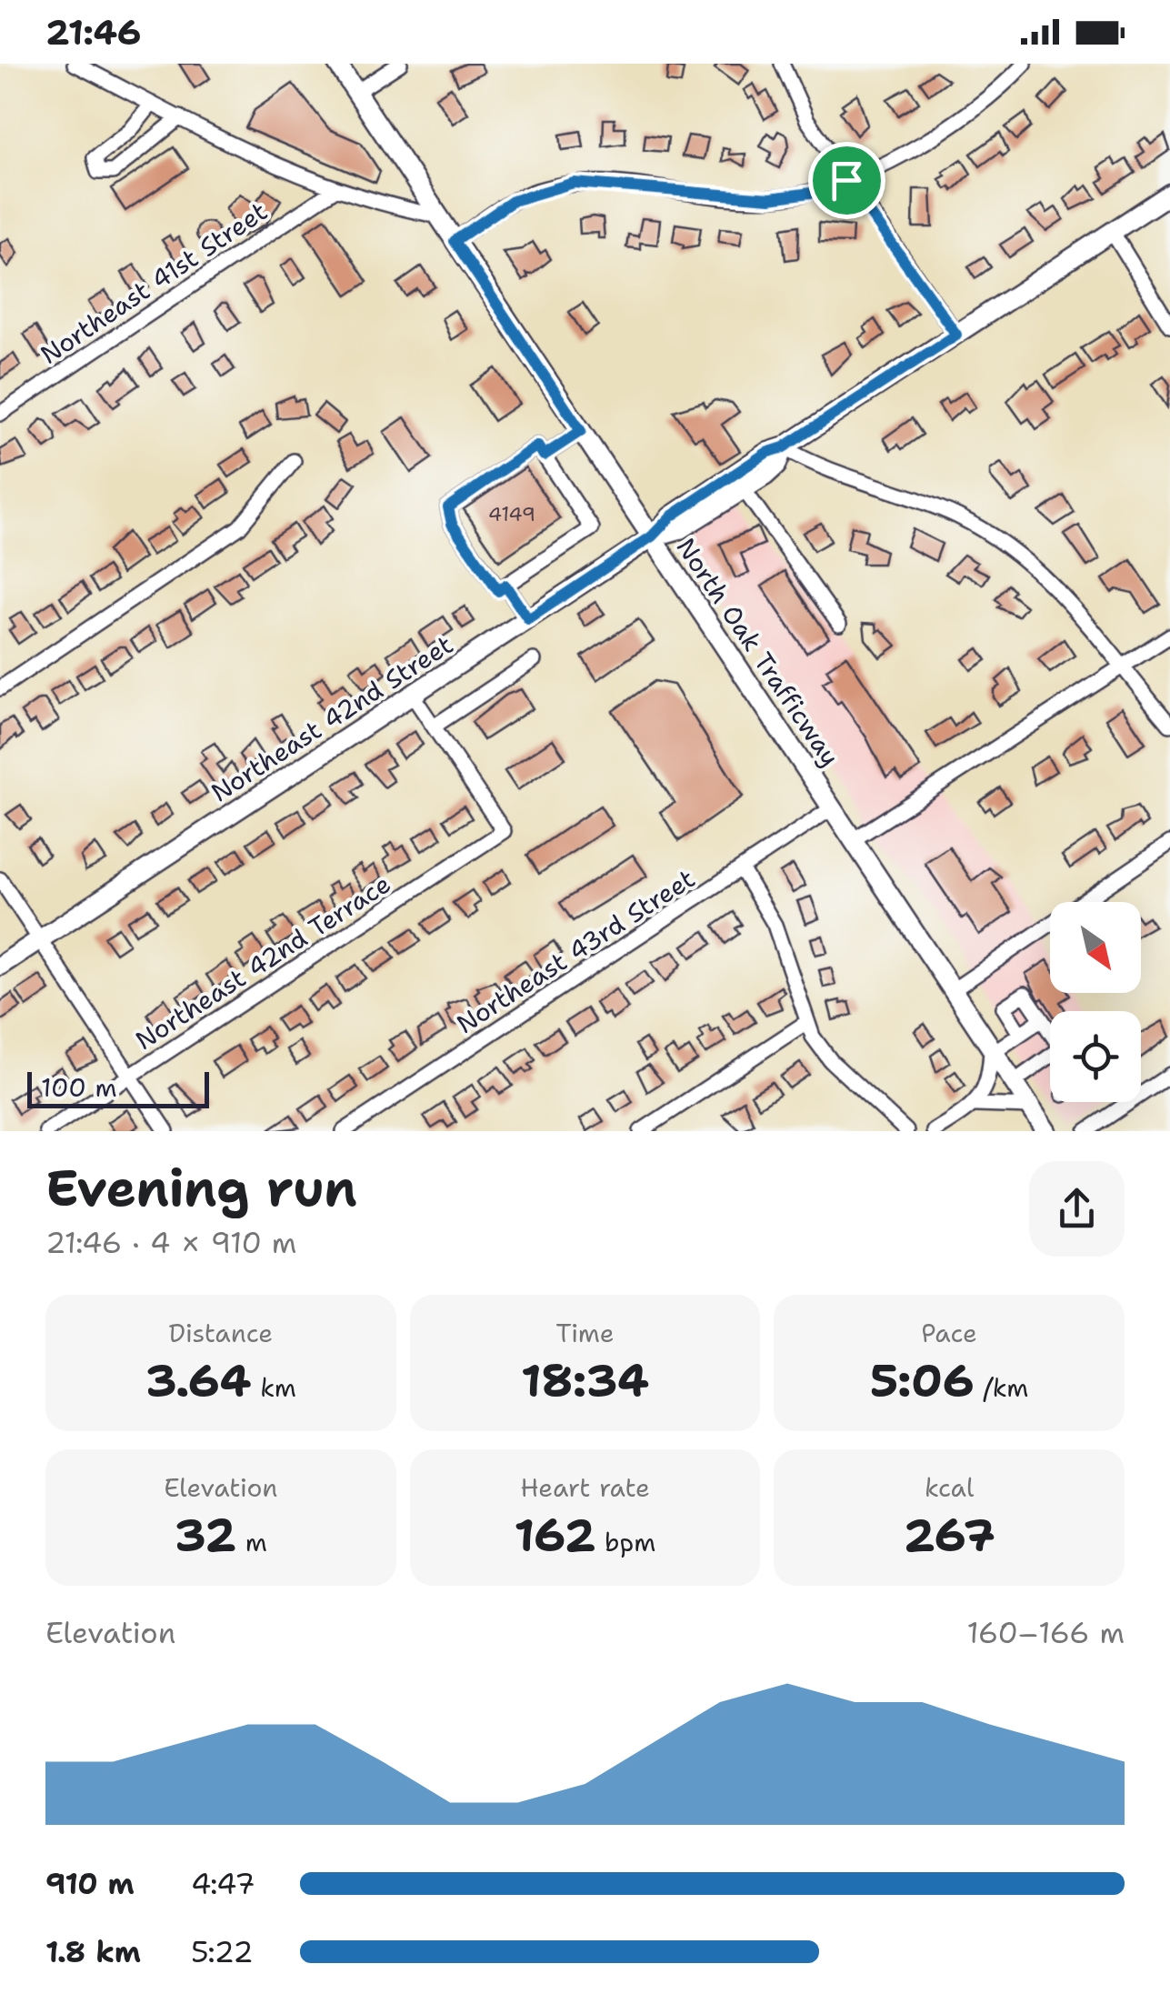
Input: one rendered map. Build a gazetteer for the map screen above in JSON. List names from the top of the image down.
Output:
{
  "streets": {
    "main road": ["North Oak Trafficway", "Northeast 42nd Street"],
    "street": ["Northeast 41st Street", "Northeast 43rd Street", "Northeast 42nd Terrace"]
  },
  "crossings": [
    ["North Oak Trafficway", "Northeast 42nd Street"],
    ["North Oak Trafficway", "Northeast 43rd Street"]
  ],
  "house_numbers": ["4149"],
  "scale_bar": "100 m",
  "north": "bottom right",
  "page": {
    "status": "21:46",
    "scale": "100 m",
    "heading": ["Evening run", "21:46 · 4 × 910 m"],
    "stats": [
      ["Distance", "3.64 km"],
      ["Time", "18:34"],
      ["Pace", "5:06 /km"],
      ["Elevation", "32 m"],
      ["Heart rate", "162 bpm"],
      ["kcal", "267"]
    ],
    "chart": ["Elevation", "160–166 m"],
    "list": [
      {
        "name": "910 m",
        "note": "4:47"
      },
      {
        "name": "1.8 km",
        "note": "5:22"
      }
    ]
  }
}
